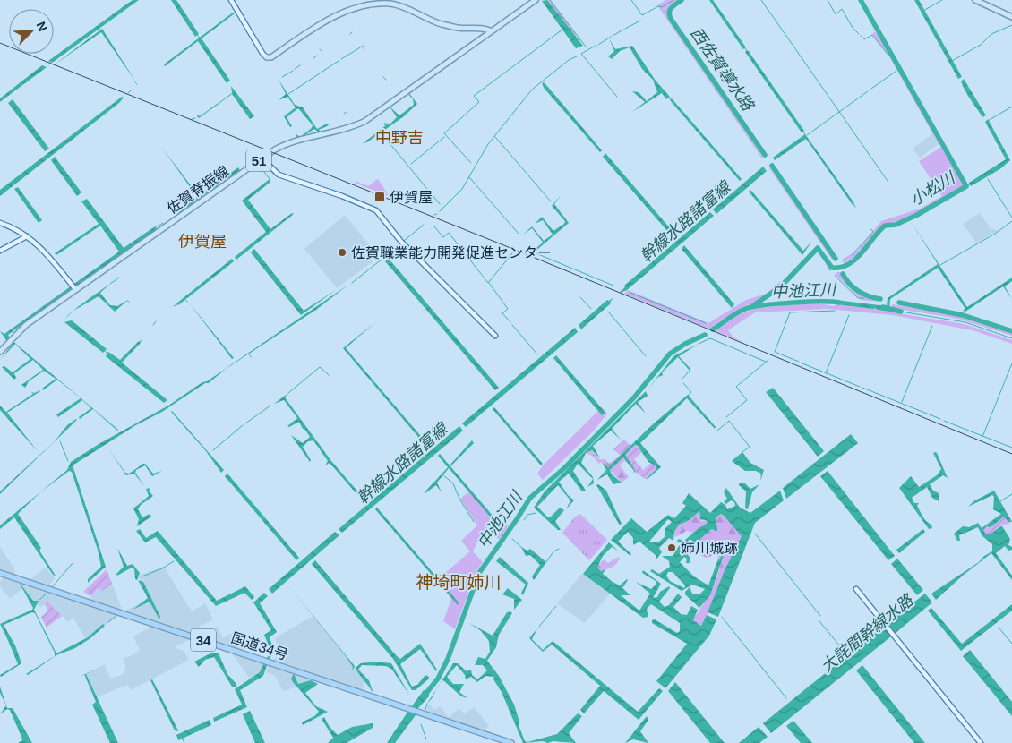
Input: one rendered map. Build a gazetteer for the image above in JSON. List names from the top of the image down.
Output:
{
  "streets": {
    "highway": ["34", "国道34号"],
    "main road": ["51", "佐賀脊振線"]
  },
  "districts": ["中野吉", "伊賀屋", "神埼町姉川"],
  "water": [
    "西佐賀導水路",
    "小松川",
    "幹線水路諸富線",
    "中池江川",
    "大詫間幹線水路"
  ],
  "places": {
    "transit": ["伊賀屋"],
    "other": ["佐賀職業能力開発促進センター", "姉川城跡"]
  },
  "north": "top right"
}
